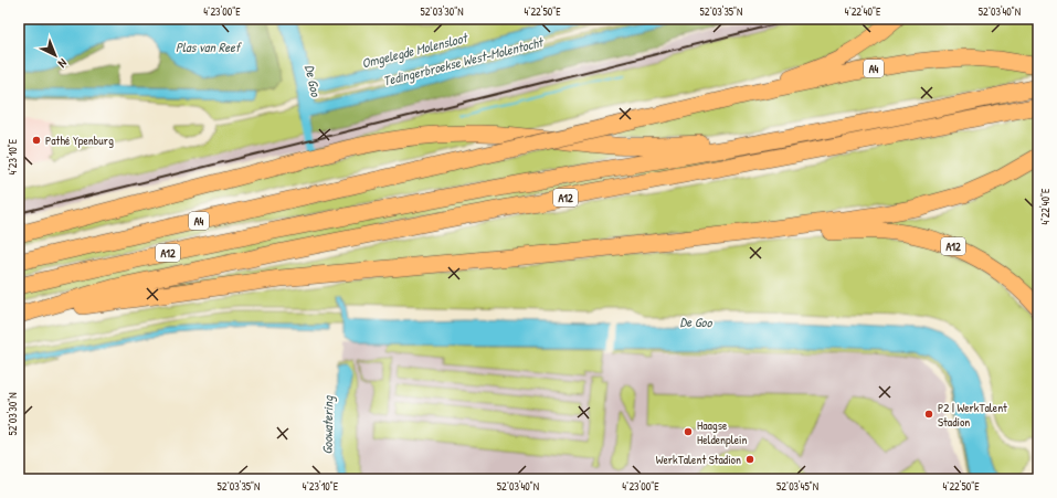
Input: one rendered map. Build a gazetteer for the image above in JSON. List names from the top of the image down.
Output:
{
  "streets": {
    "highway": ["A4", "A12"]
  },
  "water": [
    "Plas van Reef",
    "Omgelegde Molensloot",
    "Tedingerbroekse West-Molentocht",
    "De Goo",
    "Goowatering"
  ],
  "places": [
    "Pathé Ypenburg",
    "P2 | WerkTalent Stadion",
    "Haagse Heldenplein",
    "WerkTalent Stadion"
  ],
  "north": "bottom right",
  "coordinates": [
    "4°23'00\"E",
    "52°03'30\"N",
    "4°22'50\"E",
    "52°03'35\"N",
    "4°22'40\"E",
    "52°03'40\"N",
    "4°23'10\"E",
    "52°03'45\"N"
  ]
}
